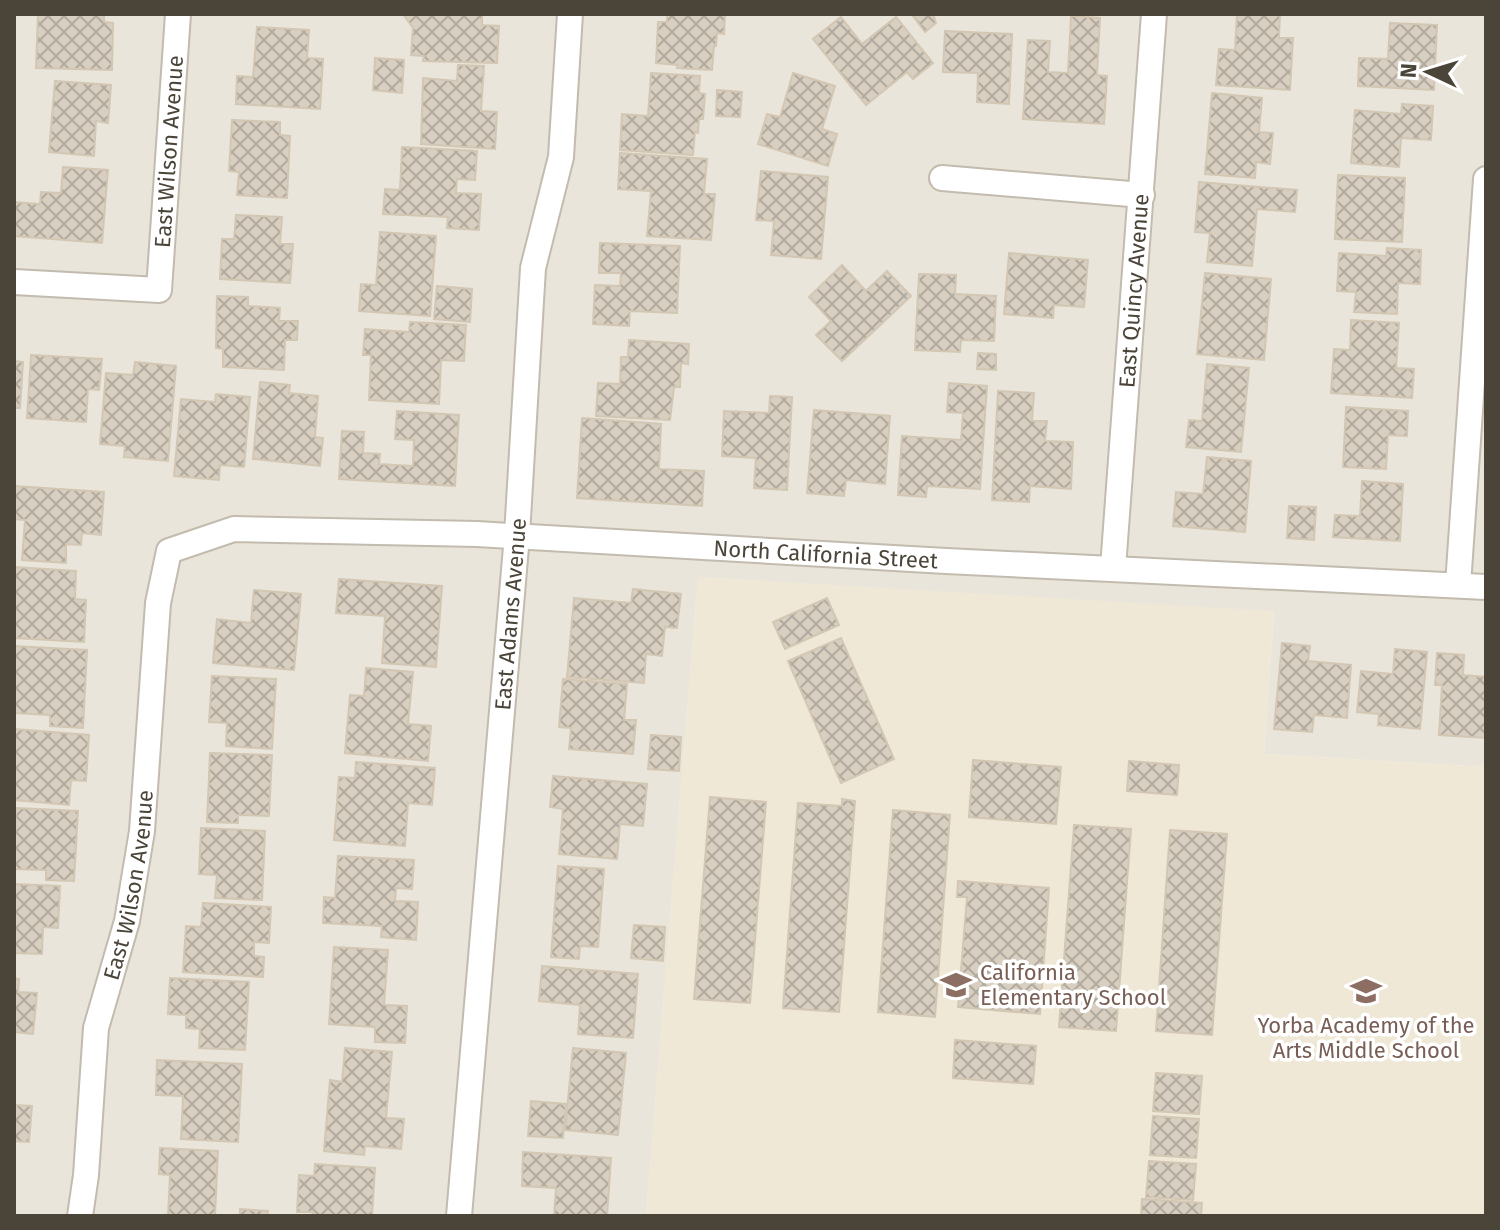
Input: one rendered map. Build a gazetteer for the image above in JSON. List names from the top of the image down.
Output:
{
  "streets": {
    "street": [
      "East Wilson Avenue",
      "East Quincy Avenue",
      "North California Street",
      "East Adams Avenue"
    ]
  },
  "crossings": [
    ["East Wilson Avenue", "North California Street"],
    ["East Quincy Avenue", "North California Street"],
    ["North California Street", "East Adams Avenue"]
  ],
  "places": {
    "school or university": ["California Elementary School", "Yorba Academy of the Arts Middle School"]
  },
  "north": "left"
}
